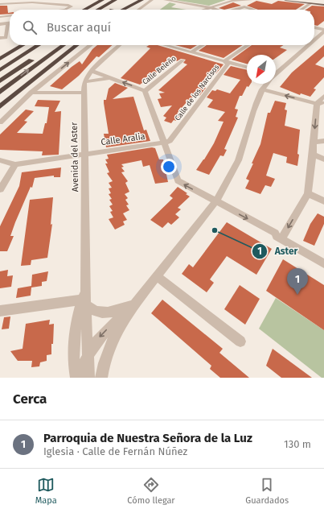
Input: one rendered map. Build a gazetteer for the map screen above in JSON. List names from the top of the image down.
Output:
{
  "streets": {
    "street": [
      "Calle Beleño",
      "Calle de los Narcisos",
      "Calle Aralia",
      "Avenida del Aster"
    ]
  },
  "crossings": [
    ["Calle de los Narcisos", "Calle Aralia"],
    ["Calle Aralia", "Avenida del Aster"]
  ],
  "places": ["Aster"],
  "north": "bottom left",
  "page": {
    "search": "Buscar aquí",
    "pins": "1",
    "heading": "Cerca",
    "list": [
      {
        "mark": "1",
        "name": "Parroquia de Nuestra Señora de la Luz",
        "note": "Iglesia · Calle de Fernán Núñez",
        "value": "130 m"
      }
    ],
    "nav": ["Mapa", "Cómo llegar", "Guardados"]
  }
}
